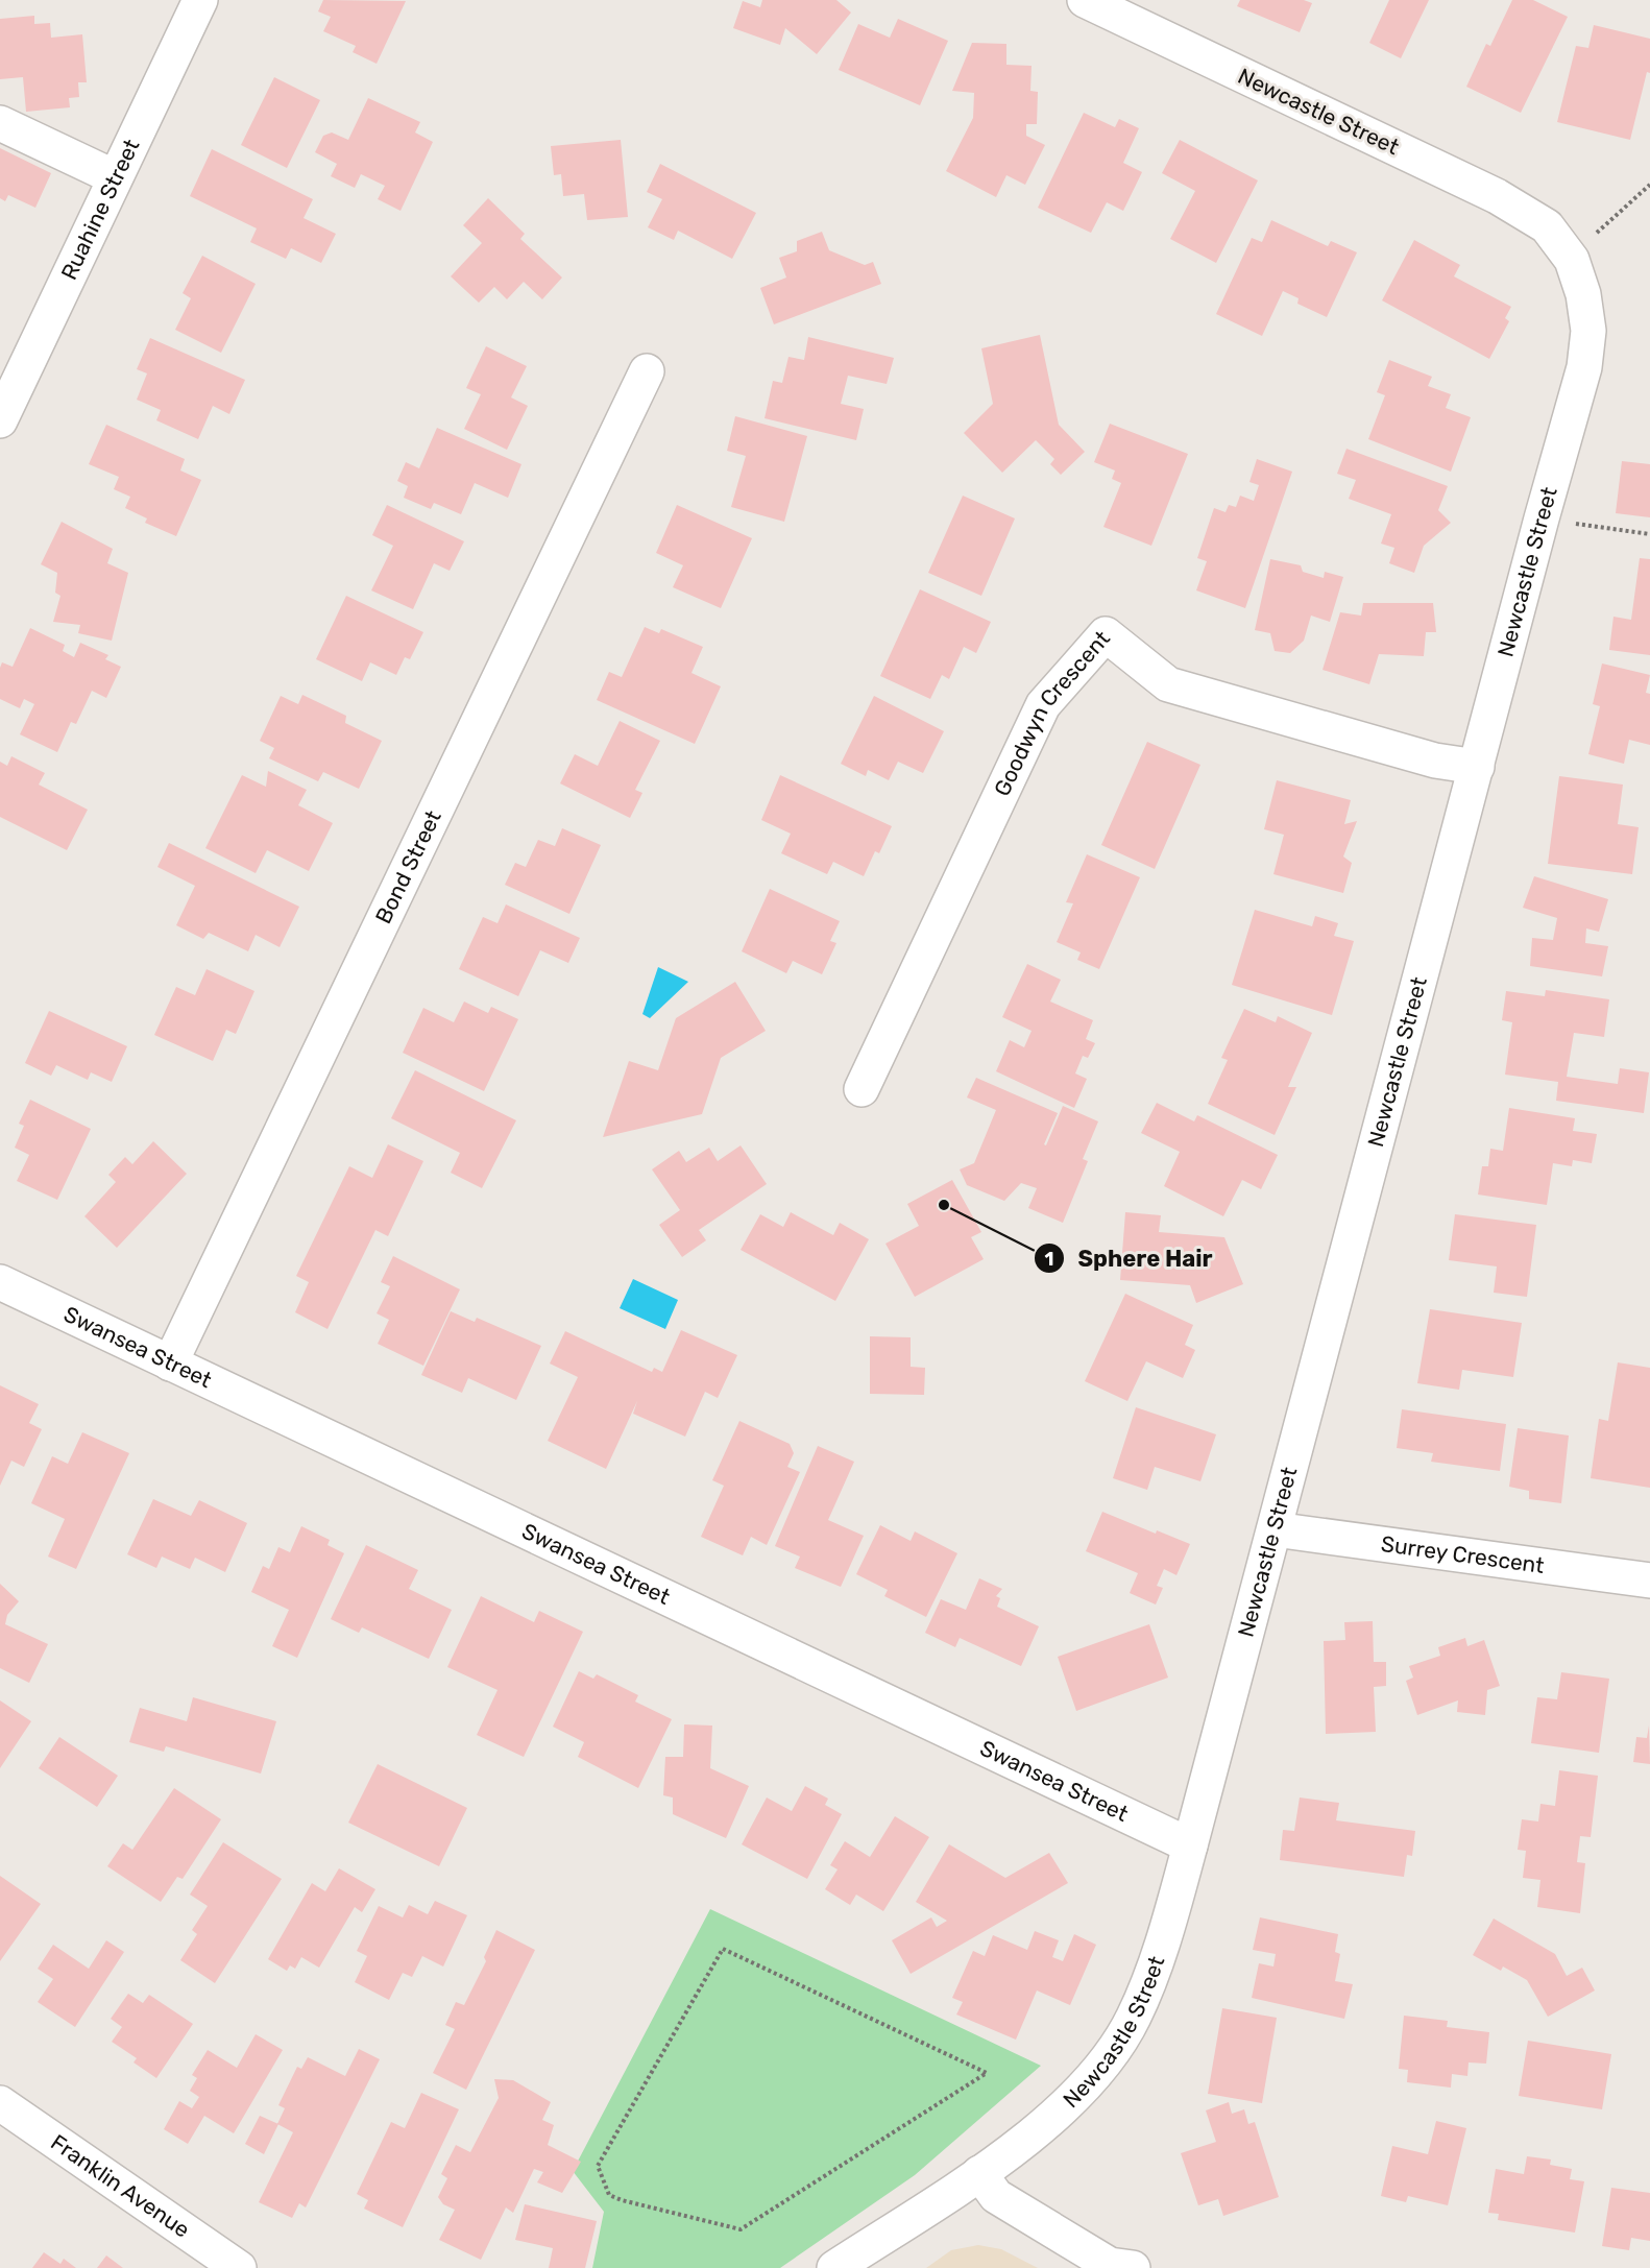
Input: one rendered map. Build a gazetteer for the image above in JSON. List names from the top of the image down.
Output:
{
  "streets": {
    "street": [
      "Newcastle Street",
      "Ruahine Street",
      "Goodwyn Crescent",
      "Bond Street",
      "Swansea Street",
      "Surrey Crescent",
      "Franklin Avenue"
    ]
  },
  "crossings": [
    ["Newcastle Street", "Goodwyn Crescent"],
    ["Newcastle Street", "Swansea Street"],
    ["Newcastle Street", "Surrey Crescent"],
    ["Bond Street", "Swansea Street"]
  ],
  "places": ["Sphere Hair"]
}
